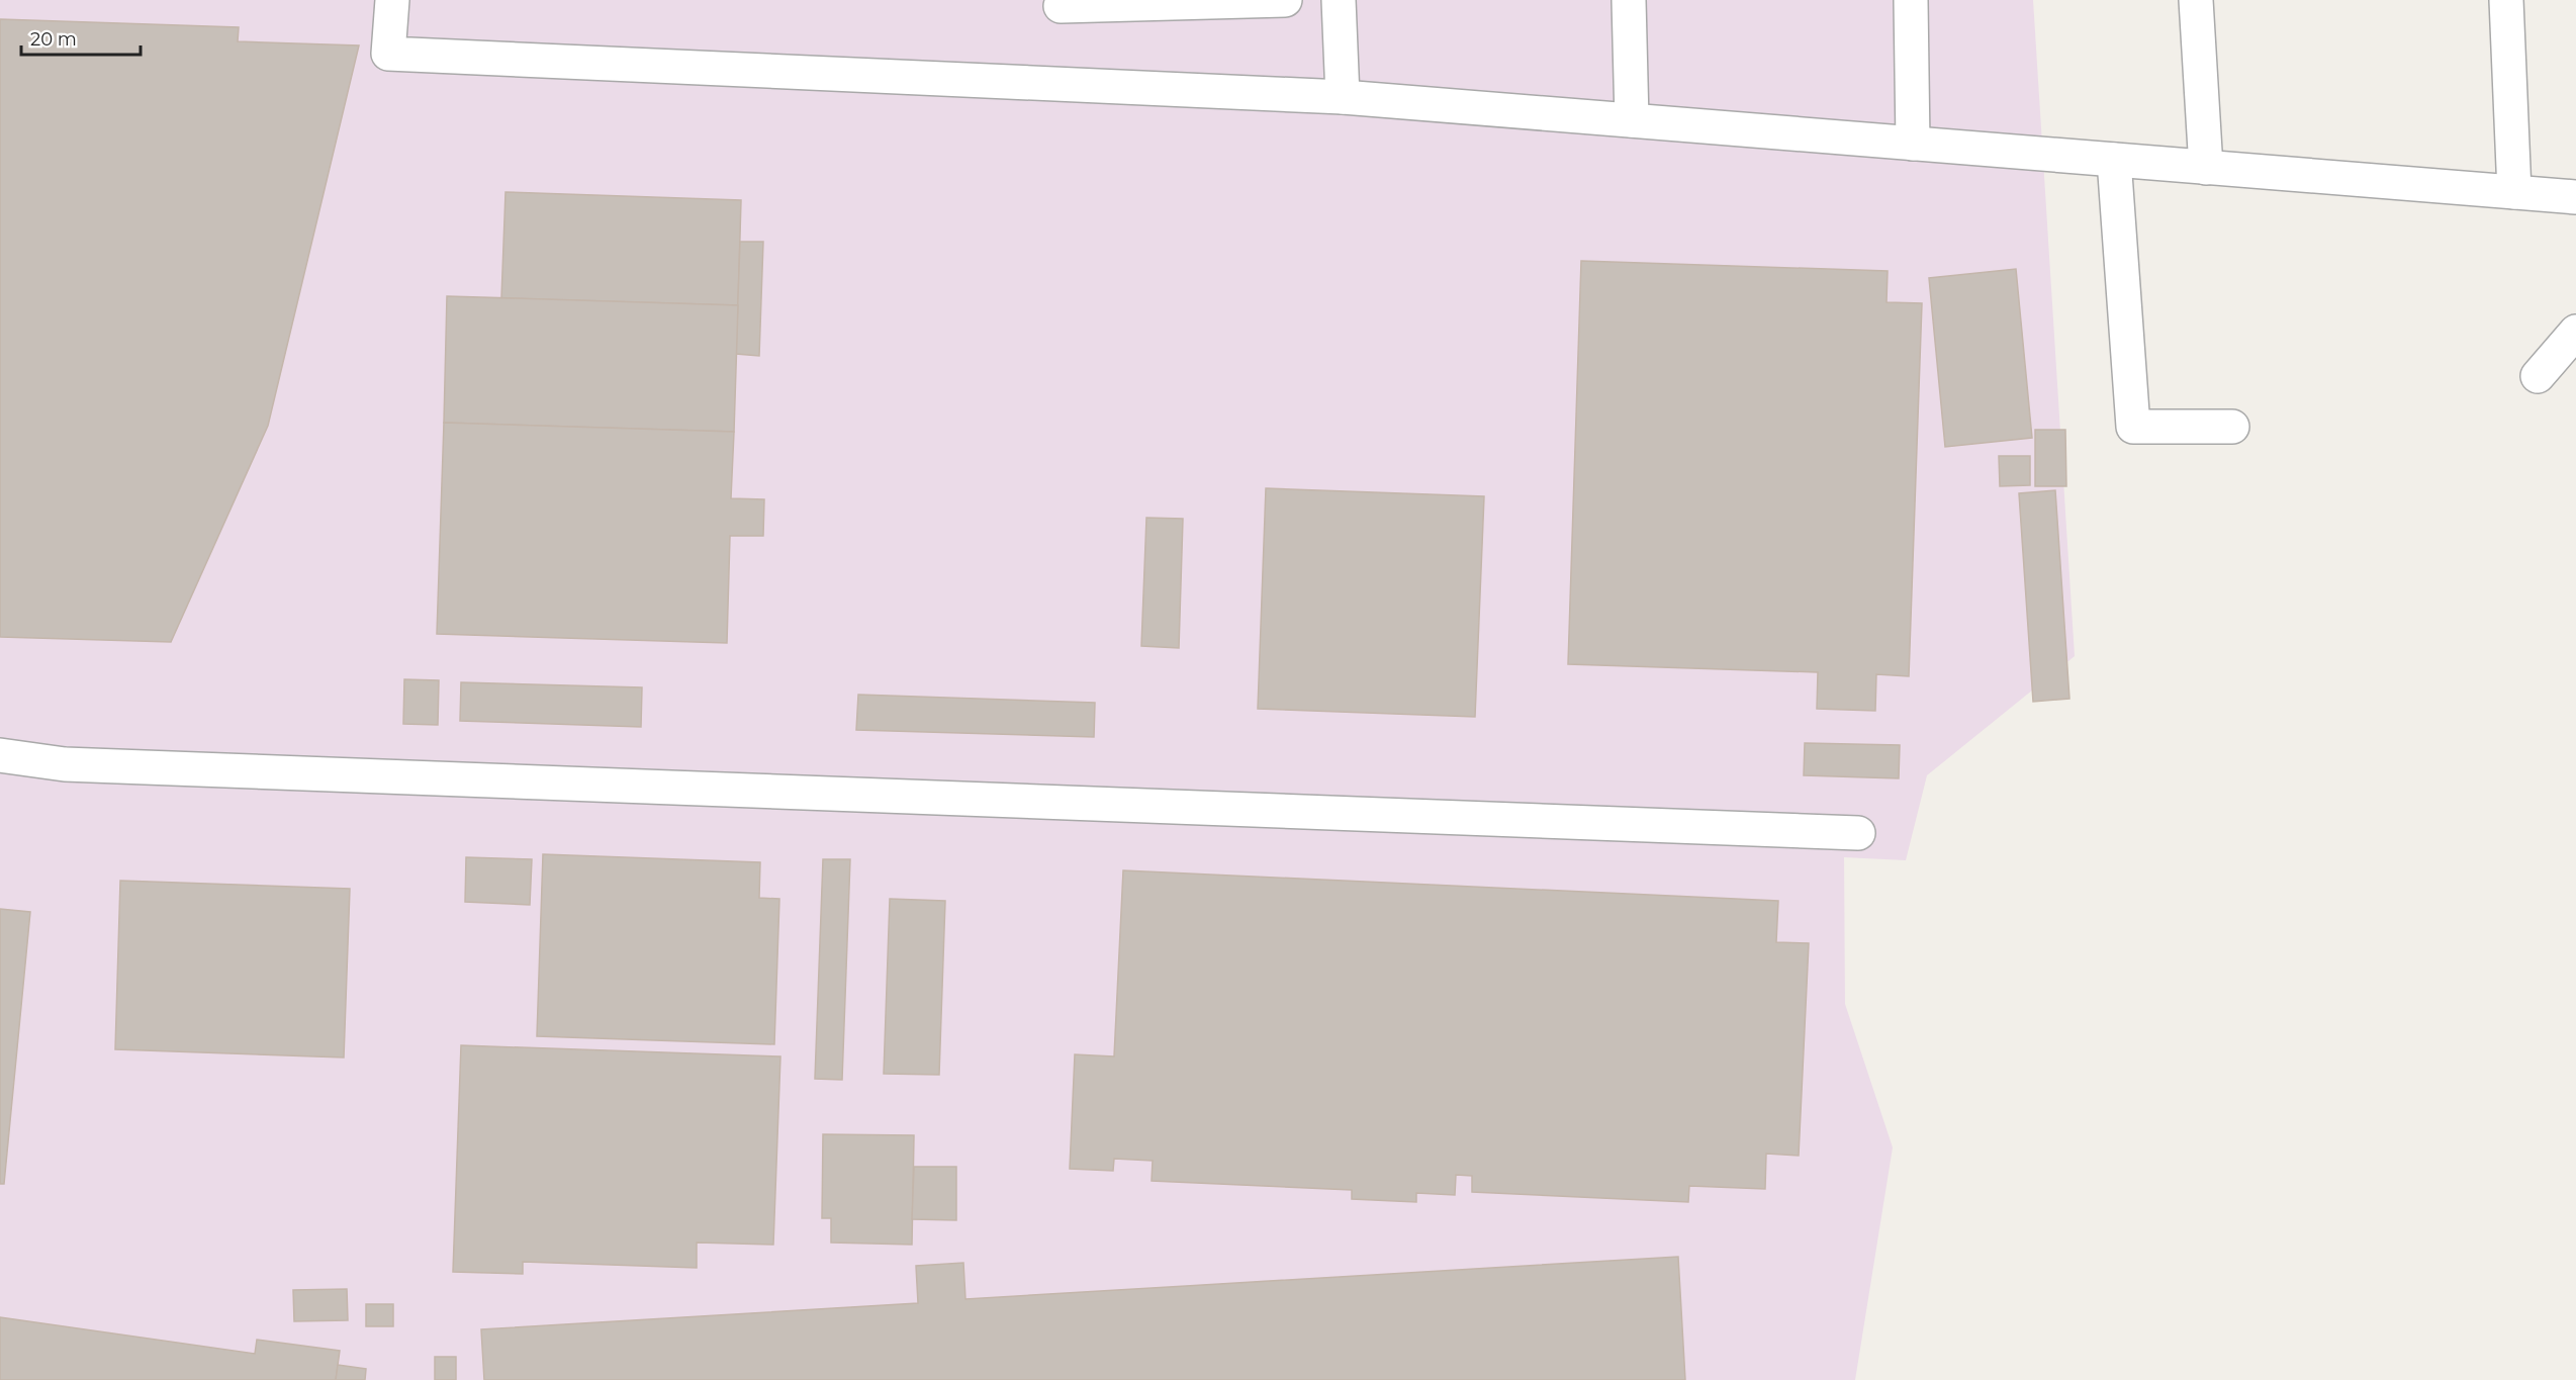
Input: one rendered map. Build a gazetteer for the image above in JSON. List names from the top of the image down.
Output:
{
  "scale_bar": "20 m"
}
